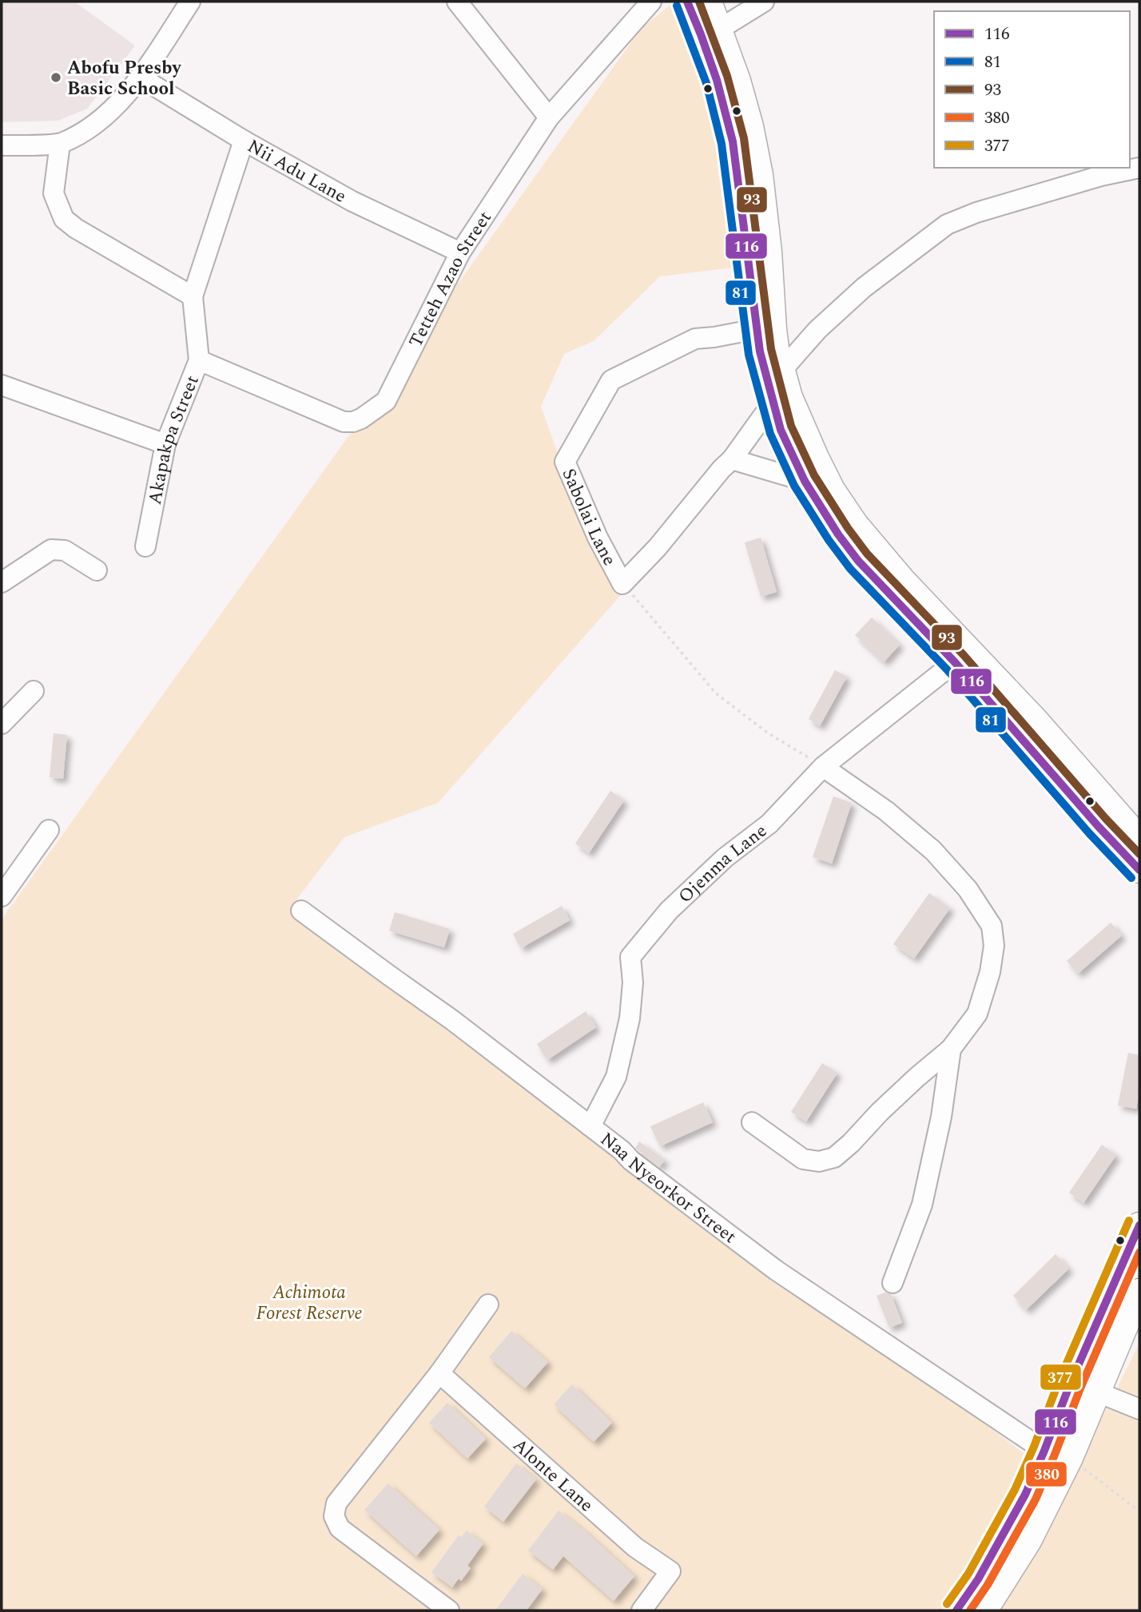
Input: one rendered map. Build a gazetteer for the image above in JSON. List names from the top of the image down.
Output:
{
  "streets": {
    "street": [
      "Nii Adu Lane",
      "Tetteh Azao Street",
      "Akapakpa Street",
      "Sabolai Lane",
      "Ojenma Lane",
      "Naa Nyeorkor Street",
      "Alonte Lane"
    ]
  },
  "crossings": [
    ["Nii Adu Lane", "Tetteh Azao Street"],
    ["Nii Adu Lane", "Akapakpa Street"],
    ["Tetteh Azao Street", "Akapakpa Street"],
    ["Ojenma Lane", "Naa Nyeorkor Street"]
  ],
  "parks": ["Achimota Forest Reserve"],
  "places": ["Abofu Presby Basic School"],
  "lines": [
    "transit line 116",
    "transit line 93",
    "transit line 81",
    "transit line 377",
    "transit line 380"
  ],
  "legend": [
    "116",
    "81",
    "93",
    "380",
    "377"
  ]
}
